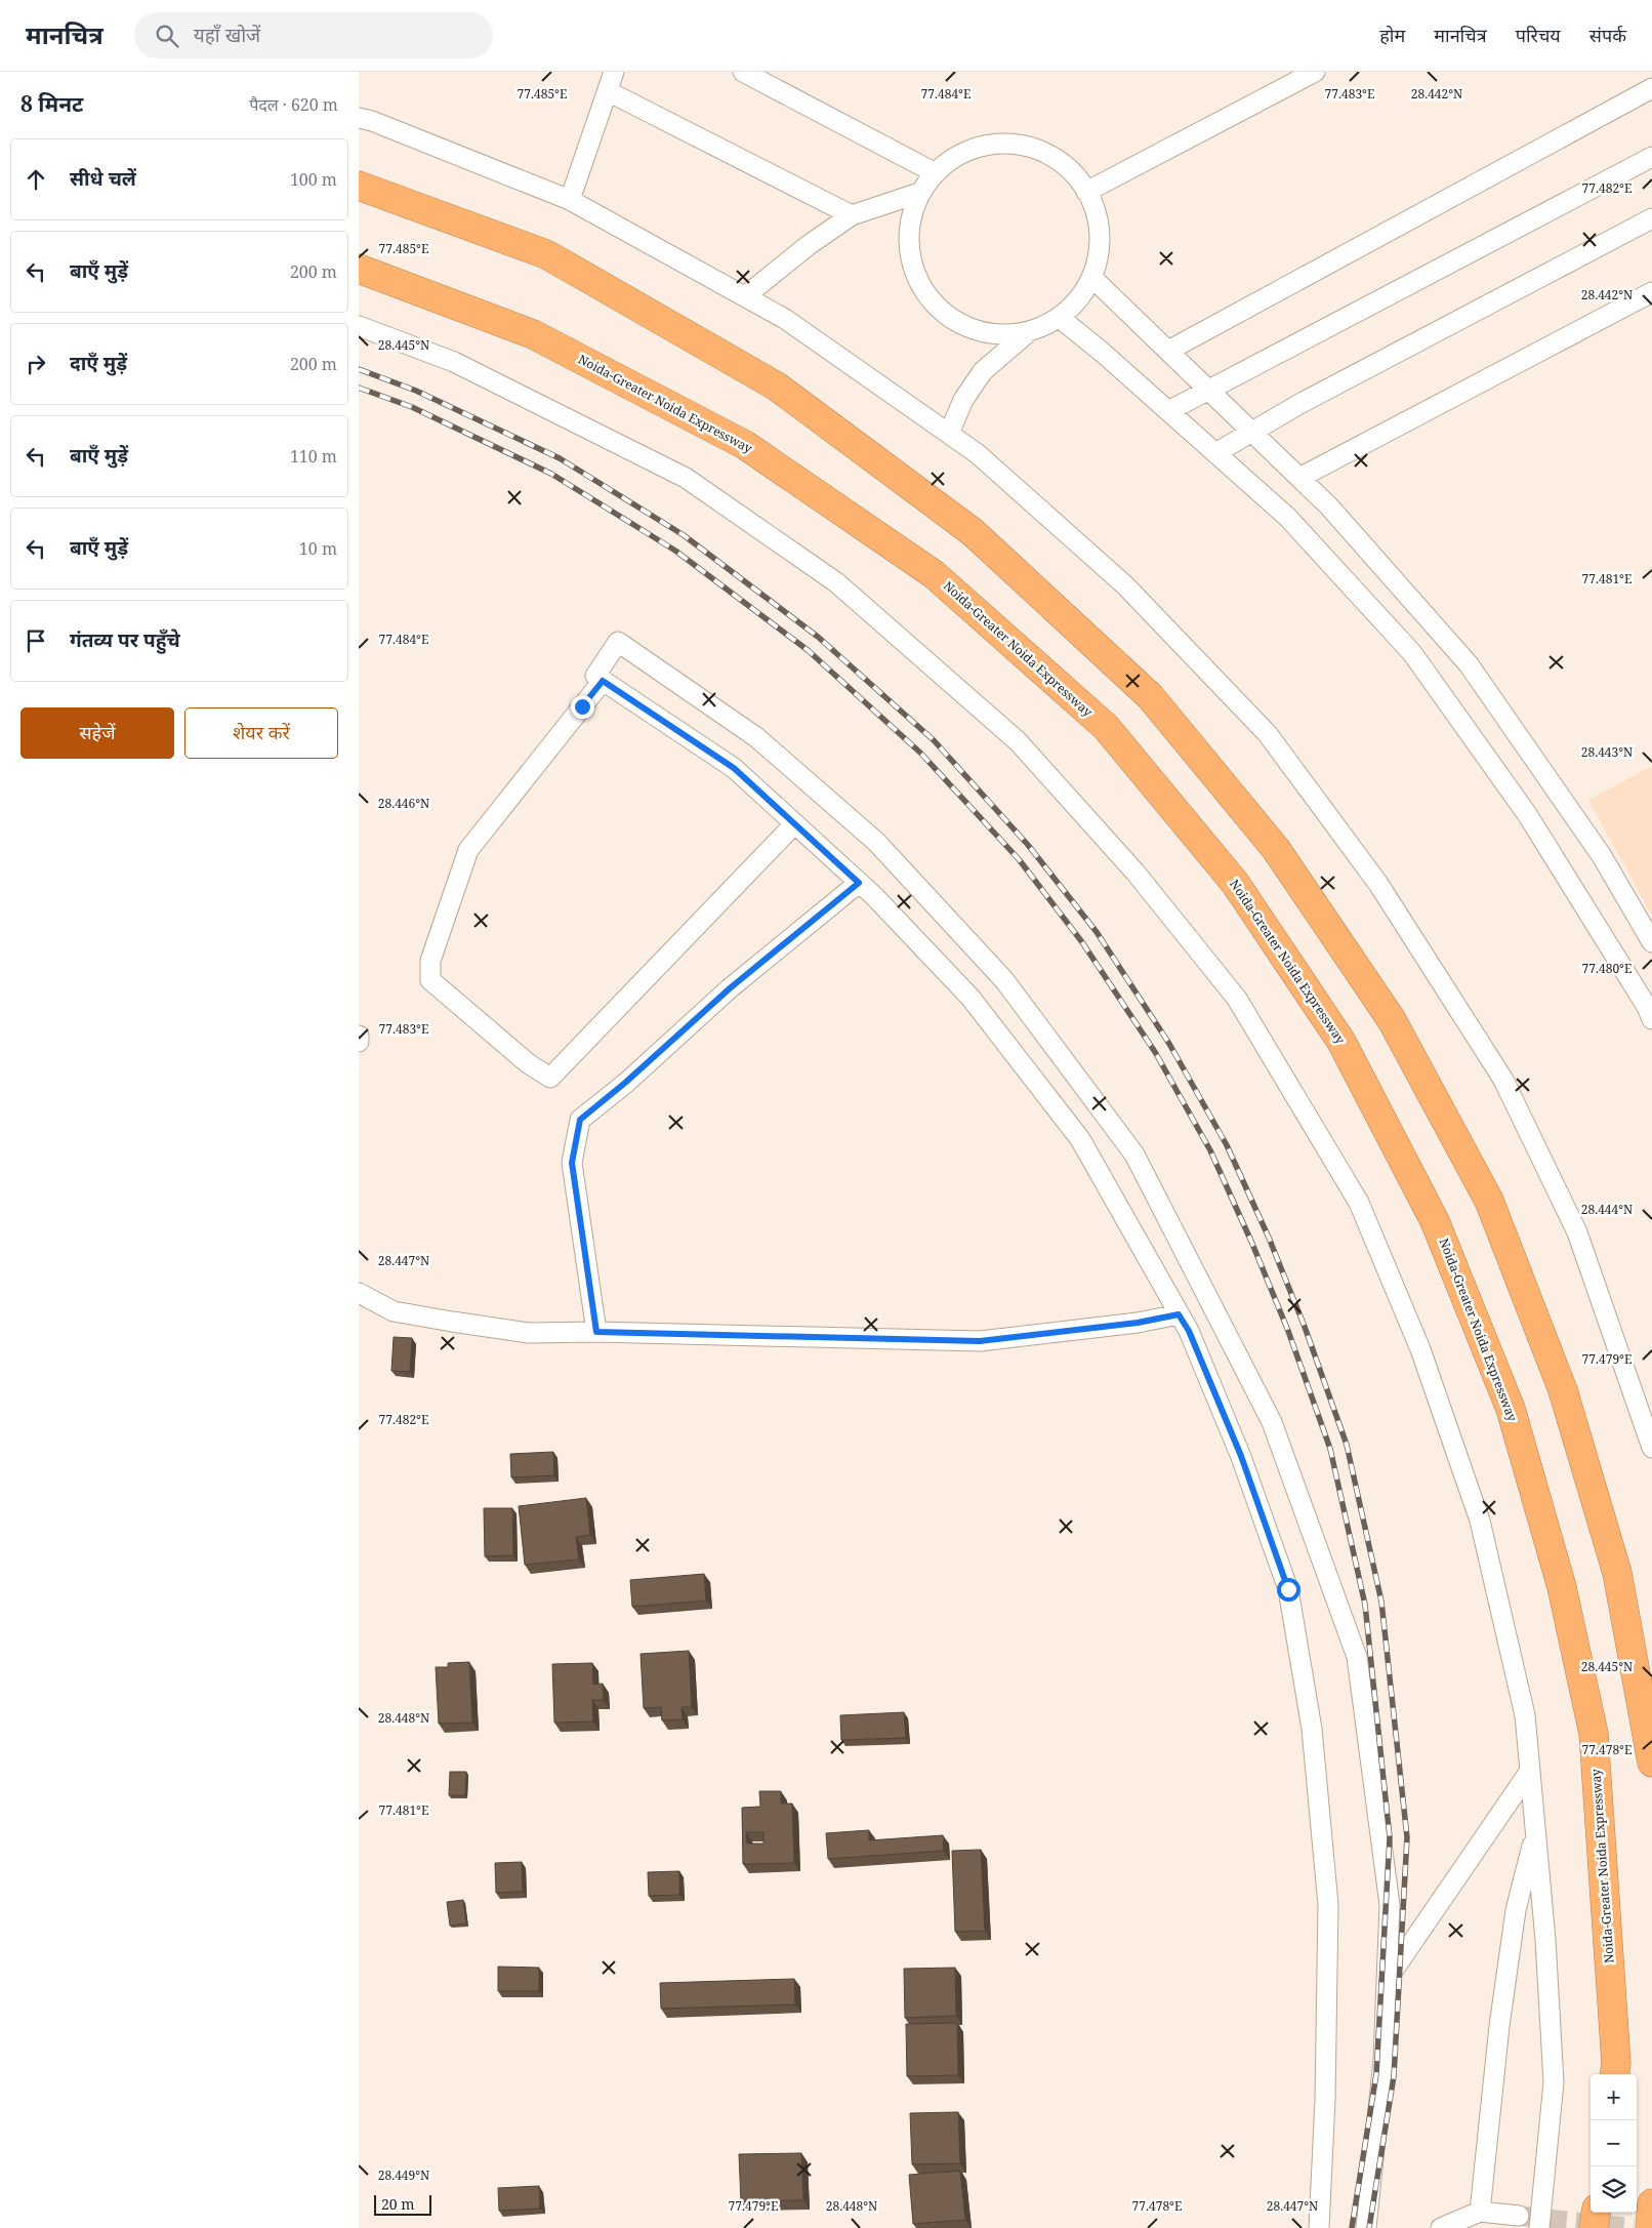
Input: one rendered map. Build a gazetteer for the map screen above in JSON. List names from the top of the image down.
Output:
{
  "streets": {
    "highway": ["Noida-Greater Noida Expressway"]
  },
  "scale_bar": "20 m",
  "page": {
    "header": "मानचित्र",
    "search": "यहाँ खोजें",
    "nav": [
      "होम",
      "मानचित्र",
      "परिचय",
      "संपर्क"
    ],
    "heading": ["8 मिनट", "पैदल · 620 m"],
    "list": [
      ["सीधे चलें", "100 m"],
      ["बाएँ मुड़ें", "200 m"],
      ["दाएँ मुड़ें", "200 m"],
      ["बाएँ मुड़ें", "110 m"],
      ["बाएँ मुड़ें", "10 m"],
      "गंतव्य पर पहुँचे"
    ],
    "buttons": ["सहेजें", "शेयर करें"],
    "map_buttons": ["+", "−"],
    "scale": "20 m"
  },
  "coordinates": [
    "77.485°E",
    "77.484°E",
    "77.483°E",
    "28.442°N",
    "77.482°E",
    "28.445°N",
    "77.481°E",
    "28.443°N",
    "28.446°N",
    "77.480°E",
    "28.444°N",
    "28.447°N",
    "77.479°E",
    "28.448°N",
    "77.478°E",
    "28.449°N"
  ]
}
